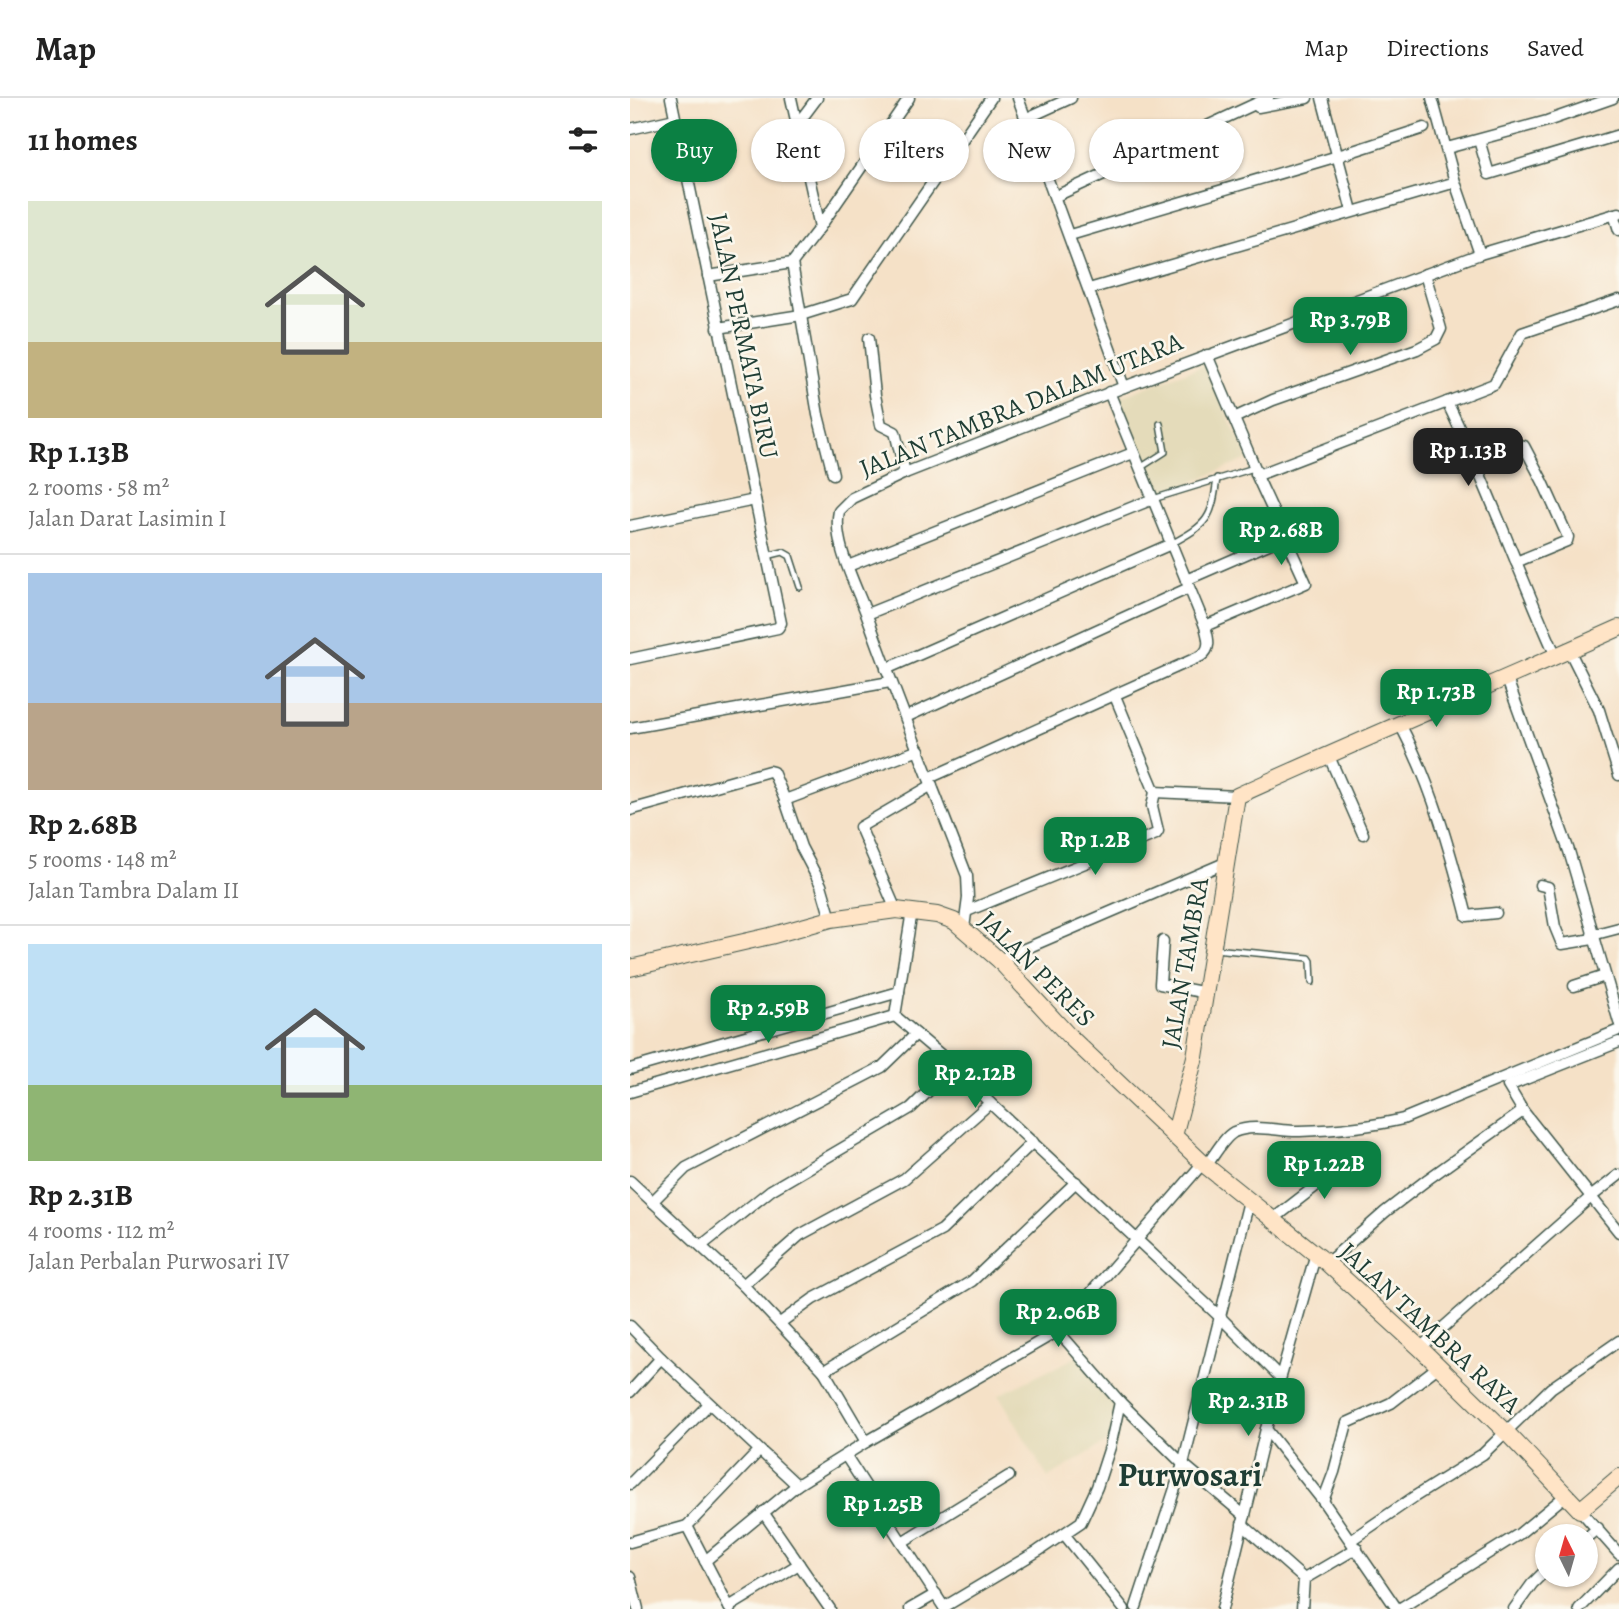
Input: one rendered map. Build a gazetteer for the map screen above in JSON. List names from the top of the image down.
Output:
{
  "streets": {
    "street": [
      "JALAN PERMATA BIRU",
      "JALAN TAMBRA DALAM UTARA",
      "JALAN TAMBRA",
      "JALAN PERES",
      "JALAN TAMBRA RAYA"
    ]
  },
  "crossings": [
    ["JALAN TAMBRA DALAM UTARA", "JALAN PERES"],
    ["JALAN TAMBRA", "JALAN PERES"],
    ["JALAN TAMBRA", "JALAN TAMBRA RAYA"],
    ["JALAN PERES", "JALAN TAMBRA RAYA"]
  ],
  "districts": ["Purwosari"],
  "north": "top",
  "page": {
    "header": "Map",
    "nav": ["Map", "Directions", "Saved"],
    "heading": "11 homes",
    "chip": [
      "Buy",
      "Rent",
      "Filters",
      "New",
      "Apartment"
    ],
    "list": [
      {
        "name": "Rp 1.13B",
        "note": "2 rooms · 58 m² · Jalan Darat Lasimin I"
      },
      {
        "name": "Rp 2.68B",
        "note": "5 rooms · 148 m² · Jalan Tambra Dalam II"
      },
      {
        "name": "Rp 2.31B",
        "note": "4 rooms · 112 m² · Jalan Perbalan Purwosari IV"
      }
    ],
    "price": [
      "Rp 3.79B",
      "Rp 1.13B",
      "Rp 2.68B",
      "Rp 1.73B",
      "Rp 1.2B",
      "Rp 2.59B",
      "Rp 2.12B",
      "Rp 1.22B",
      "Rp 2.06B",
      "Rp 2.31B",
      "Rp 1.25B"
    ]
  }
}
